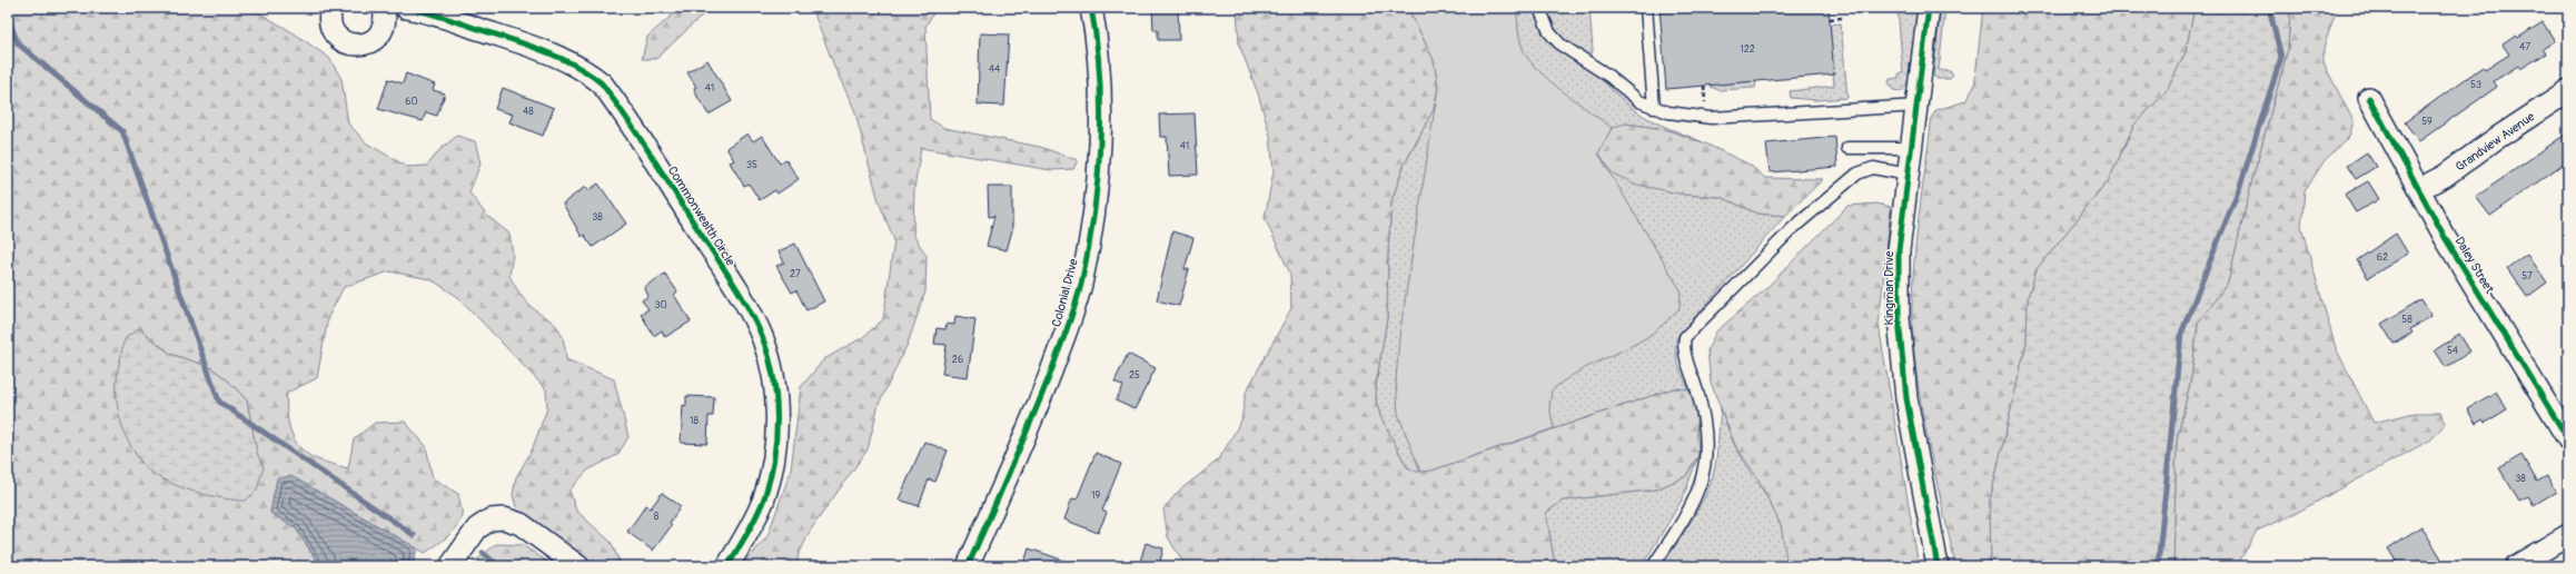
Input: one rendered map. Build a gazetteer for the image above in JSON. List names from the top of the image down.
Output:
{
  "streets": {
    "street": [
      "Grandview Avenue",
      "Commonwealth Circle",
      "Daley Street",
      "Kingman Drive",
      "Colonial Drive"
    ]
  },
  "crossings": [
    ["Grandview Avenue", "Daley Street"]
  ],
  "house_numbers": [
    "47",
    "122",
    "44",
    "53",
    "41",
    "60",
    "48",
    "59",
    "41",
    "35",
    "38",
    "62",
    "27",
    "57",
    "30",
    "58",
    "54",
    "26",
    "25",
    "18",
    "38",
    "19",
    "8"
  ]
}
